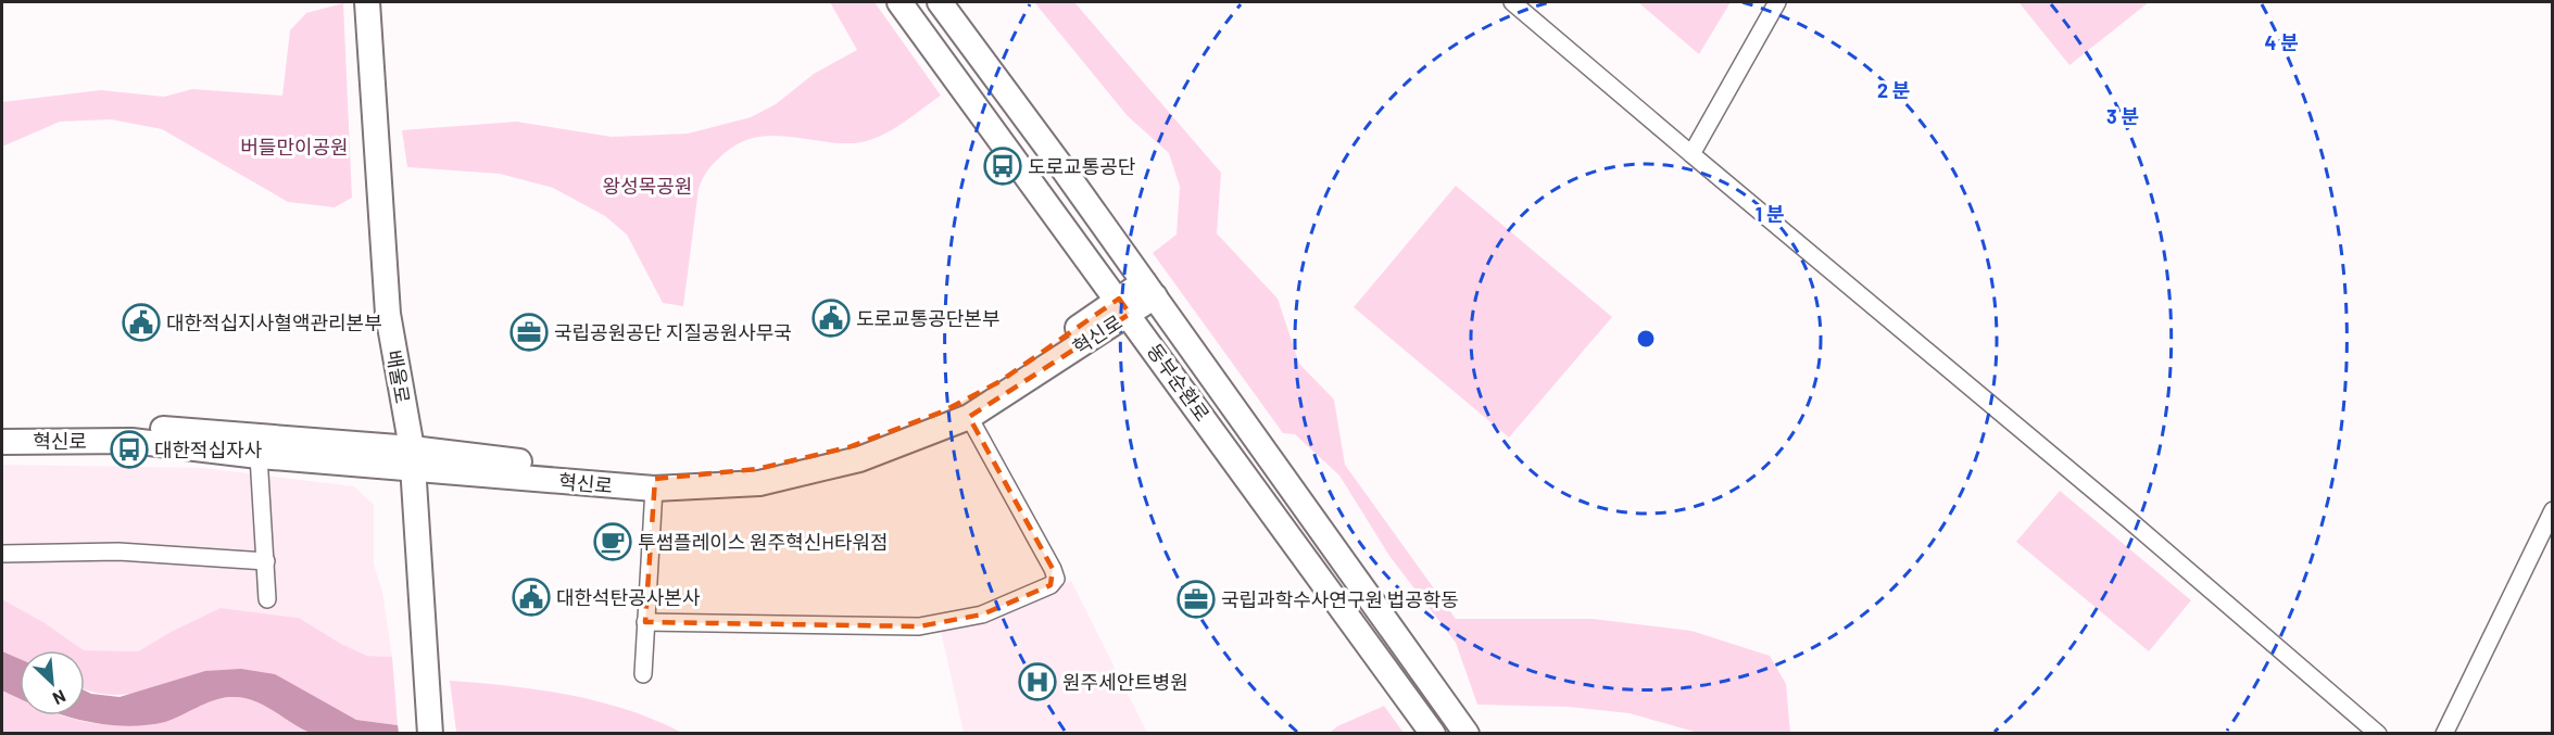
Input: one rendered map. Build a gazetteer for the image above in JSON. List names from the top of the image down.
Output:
{
  "streets": {
    "street": ["혁신로", "배울로", "동부순환로"]
  },
  "crossings": [
    ["혁신로", "배울로"],
    ["혁신로", "동부순환로"]
  ],
  "parks": ["버들만이공원", "왕성목공원"],
  "places": {
    "bus stop": ["도로교통공단", "대한적십자사"],
    "public building": ["도로교통공단본부", "대한적십지사혈액관리본부", "대한석탄공사본사"],
    "office": ["국립공원공단 지질공원사무국", "국립과학수사연구원 법공학동"],
    "cafe": ["투썸플레이스 원주혁신H타워점"],
    "hospital": ["원주세안트병원"]
  },
  "north": "bottom right",
  "rings": [
    "4 분",
    "2 분",
    "3 분",
    "1 분"
  ]
}
